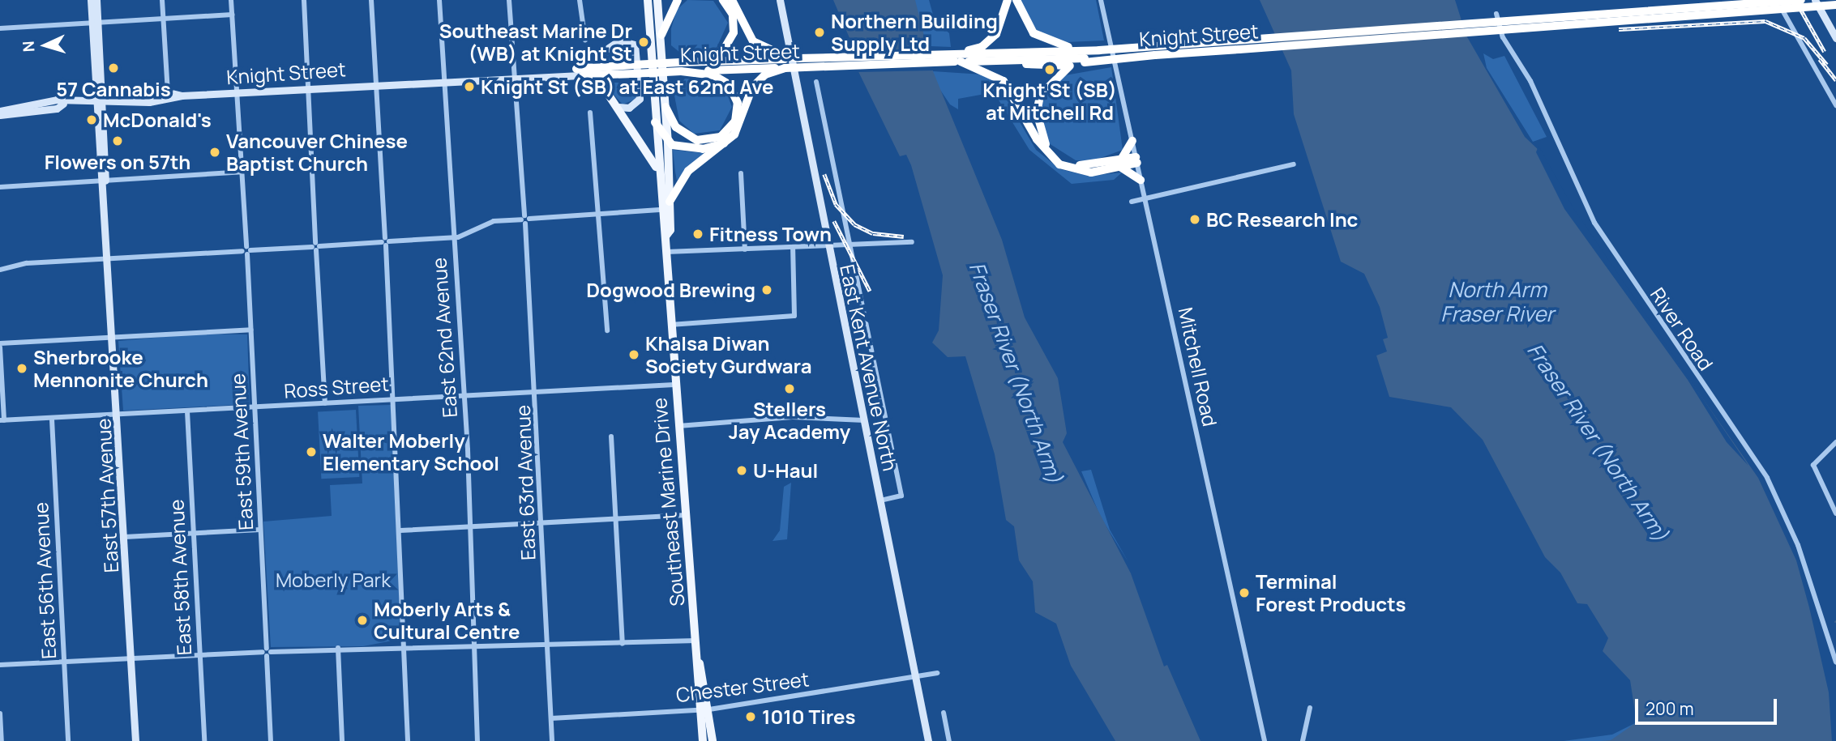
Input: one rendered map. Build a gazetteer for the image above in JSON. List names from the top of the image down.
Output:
{
  "streets": {
    "highway": ["Knight Street"],
    "main road": ["Southeast Marine Drive"],
    "street": [
      "River Road",
      "East 62nd Avenue",
      "Mitchell Road",
      "East Kent Avenue North",
      "Ross Street",
      "East 59th Avenue",
      "East 63rd Avenue",
      "East 57th Avenue",
      "East 58th Avenue",
      "East 56th Avenue",
      "Chester Street"
    ]
  },
  "crossings": [
    ["Knight Street", "East 62nd Avenue"],
    ["Knight Street", "East 59th Avenue"],
    ["Knight Street", "East 63rd Avenue"],
    ["Knight Street", "East 57th Avenue"],
    ["East 62nd Avenue", "Ross Street"],
    ["East Kent Avenue North", "Chester Street"],
    ["Ross Street", "East 59th Avenue"],
    ["Ross Street", "East 63rd Avenue"],
    ["Ross Street", "East 57th Avenue"],
    ["Ross Street", "Southeast Marine Drive"],
    ["Ross Street", "East 58th Avenue"],
    ["Ross Street", "East 56th Avenue"],
    ["East 63rd Avenue", "Chester Street"],
    ["Southeast Marine Drive", "Chester Street"]
  ],
  "water": ["North Arm Fraser River", "Fraser River (North Arm)"],
  "parks": ["Moberly Park"],
  "places": [
    "Northern Building Supply Ltd",
    "Southeast Marine Dr (WB) at Knight St",
    "57 Cannabis",
    "Knight St (SB) at Mitchell Rd",
    "Knight St (SB) at East 62nd Ave",
    "McDonald's",
    "Flowers on 57th",
    "Vancouver Chinese Baptist Church",
    "BC Research Inc",
    "Fitness Town",
    "Dogwood Brewing",
    "Khalsa Diwan Society Gurdwara",
    "Sherbrooke Mennonite Church",
    "Stellers Jay Academy",
    "Walter Moberly Elementary School",
    "U-Haul",
    "Terminal Forest Products",
    "Moberly Arts & Cultural Centre",
    "1010 Tires"
  ],
  "scale_bar": "200 m",
  "north": "left"
}
